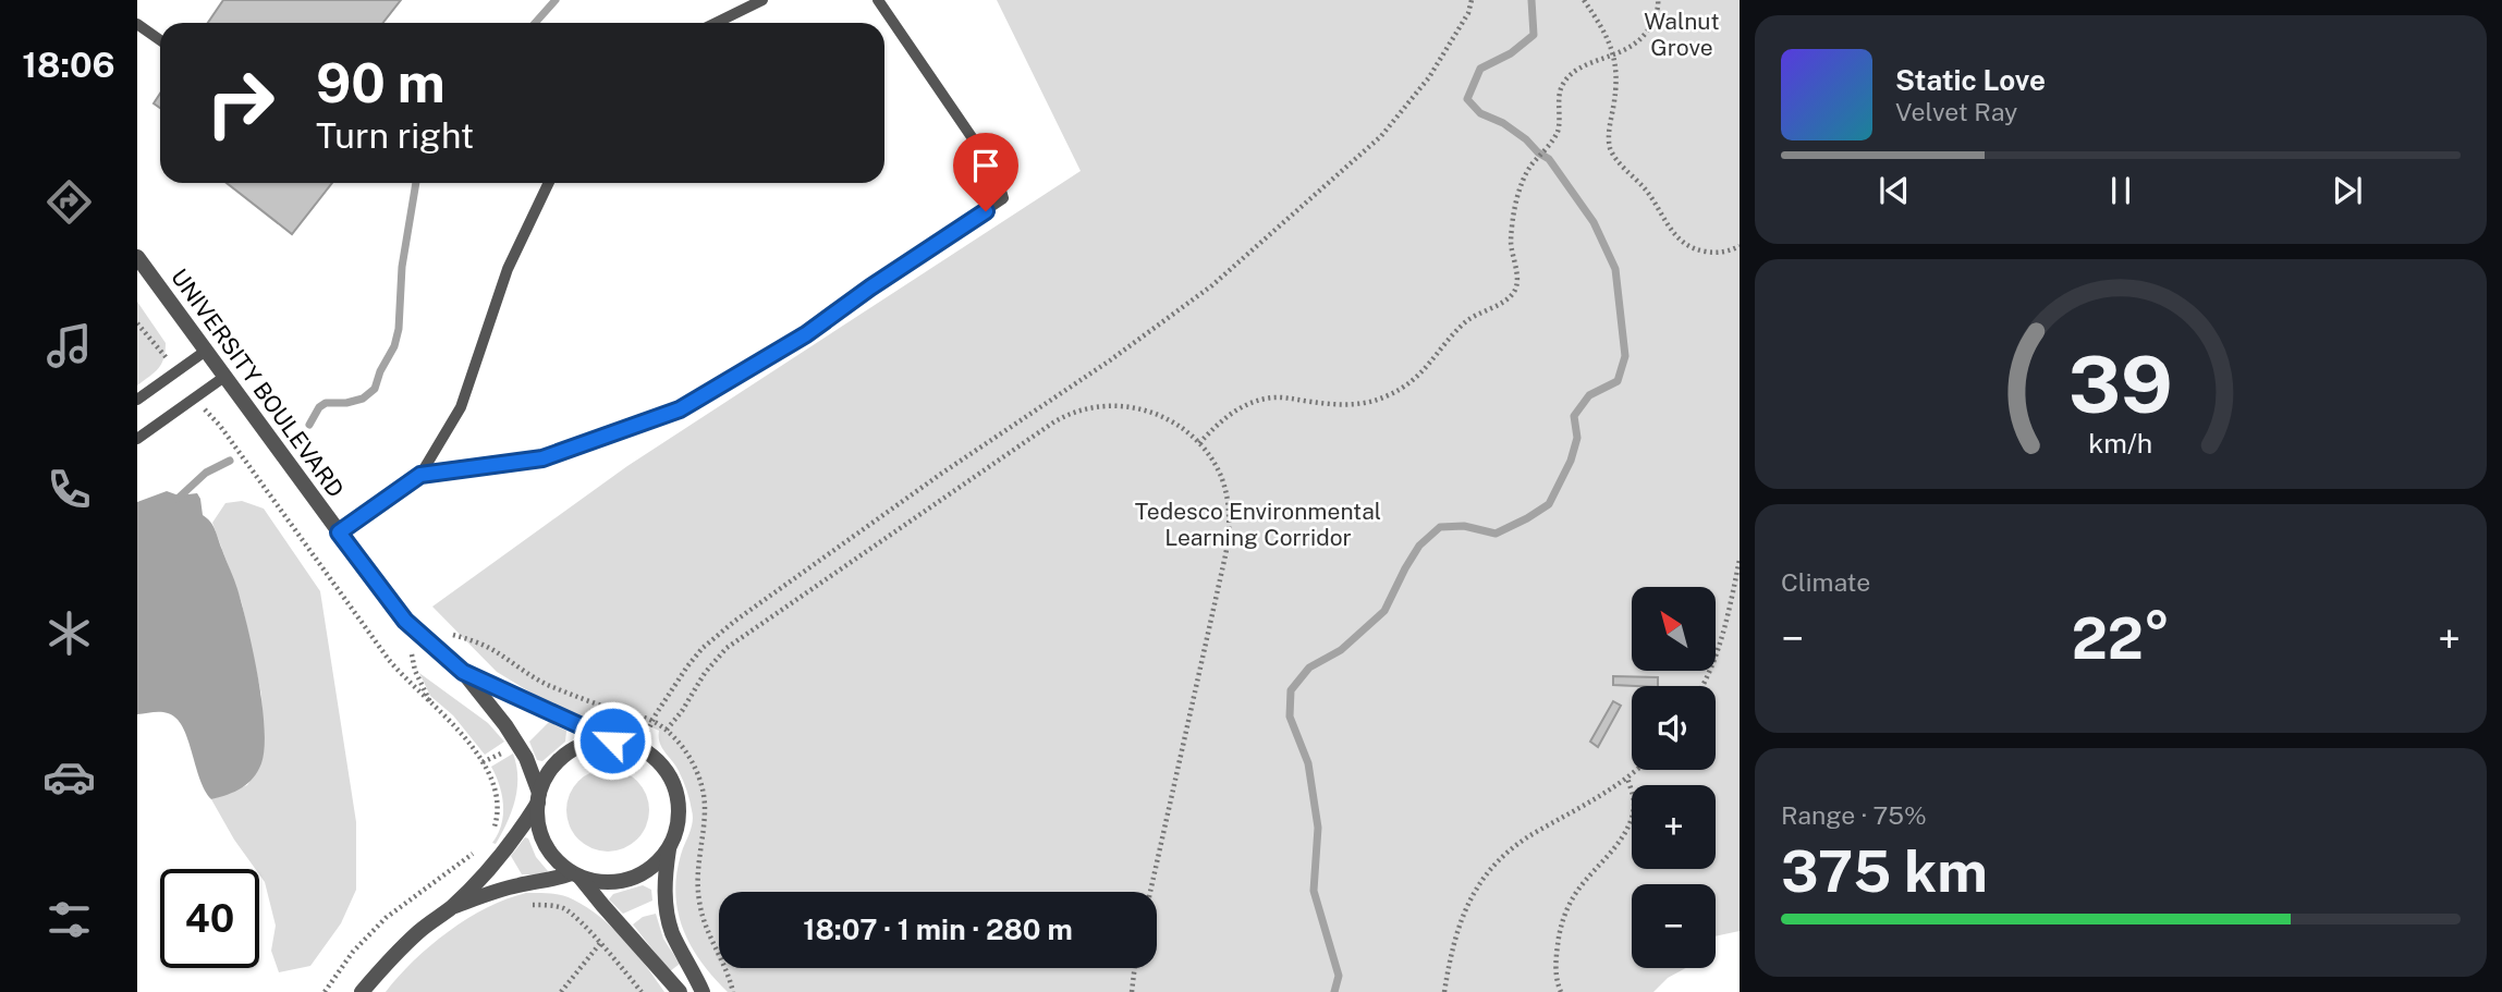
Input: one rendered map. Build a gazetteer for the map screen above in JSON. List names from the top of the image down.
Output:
{
  "streets": {
    "street": ["UNIVERSITY BOULEVARD"]
  },
  "parks": ["Walnut Grove", "Tedesco Environmental Learning Corridor"],
  "north": "top left",
  "page": {
    "tabs": "18:06",
    "turn": ["90 m", "Turn right"],
    "song": ["Static Love", "Velvet Ray"],
    "tile": [
      "Climate",
      ["Range · 75%", "375 km"]
    ],
    "map_buttons": ["+", "−"],
    "heat": ["−", "22°", "+"],
    "limit": "40",
    "trip": "18:07 · 1 min · 280 m",
    "gauge": ["39", "km/h"]
  }
}
